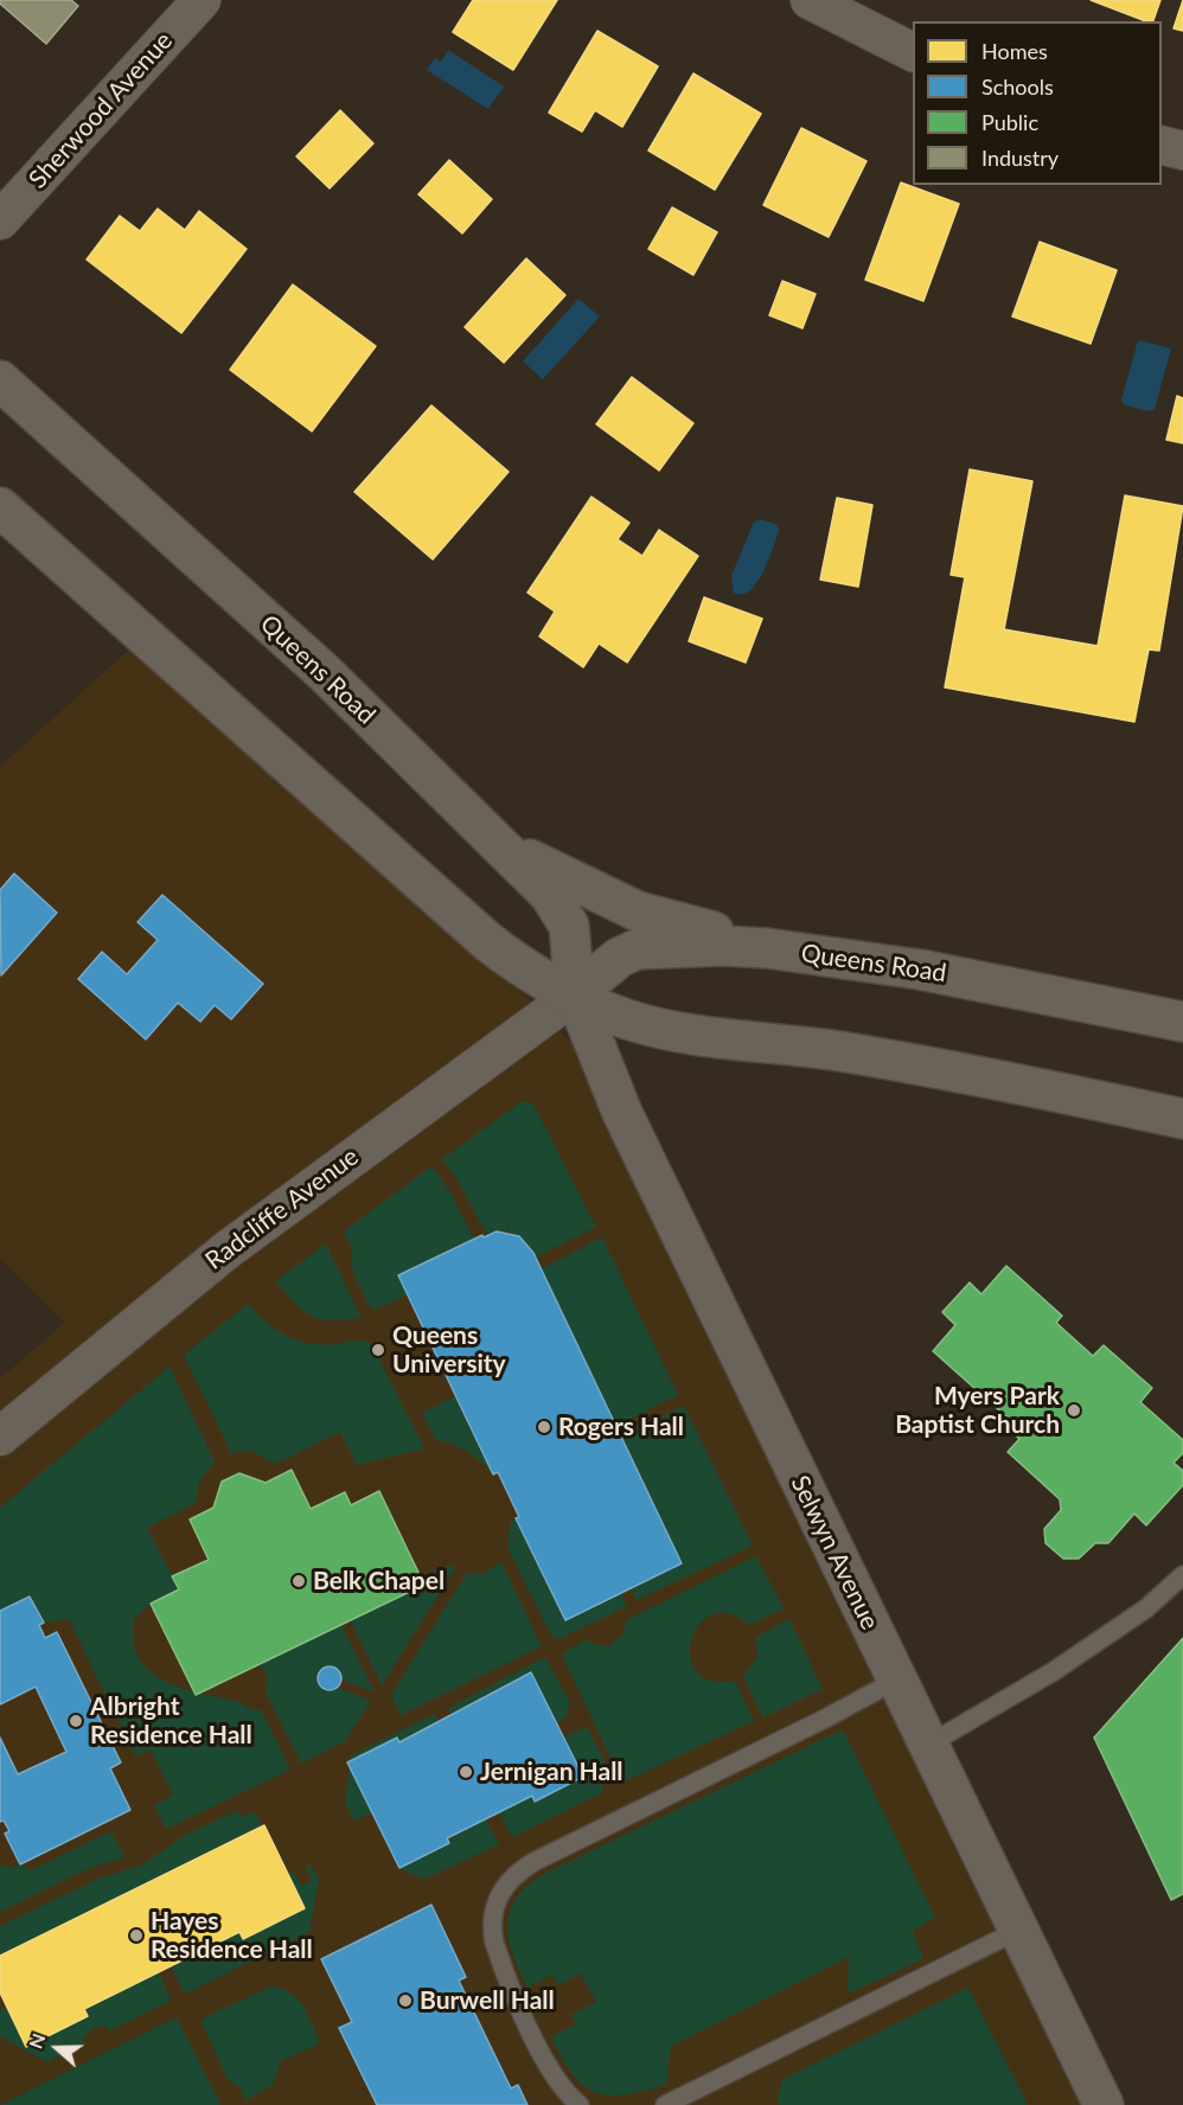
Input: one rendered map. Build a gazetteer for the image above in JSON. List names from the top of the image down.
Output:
{
  "streets": {
    "street": [
      "Sherwood Avenue",
      "Queens Road",
      "Radcliffe Avenue",
      "Selwyn Avenue"
    ]
  },
  "crossings": [
    ["Queens Road", "Radcliffe Avenue"],
    ["Queens Road", "Selwyn Avenue"],
    ["Radcliffe Avenue", "Selwyn Avenue"]
  ],
  "places": [
    "Queens University",
    "Myers Park Baptist Church",
    "Rogers Hall",
    "Belk Chapel",
    "Albright Residence Hall",
    "Jernigan Hall",
    "Hayes Residence Hall",
    "Burwell Hall"
  ],
  "legend": [
    "Homes",
    "Schools",
    "Public",
    "Industry"
  ],
  "north": "left"
}
